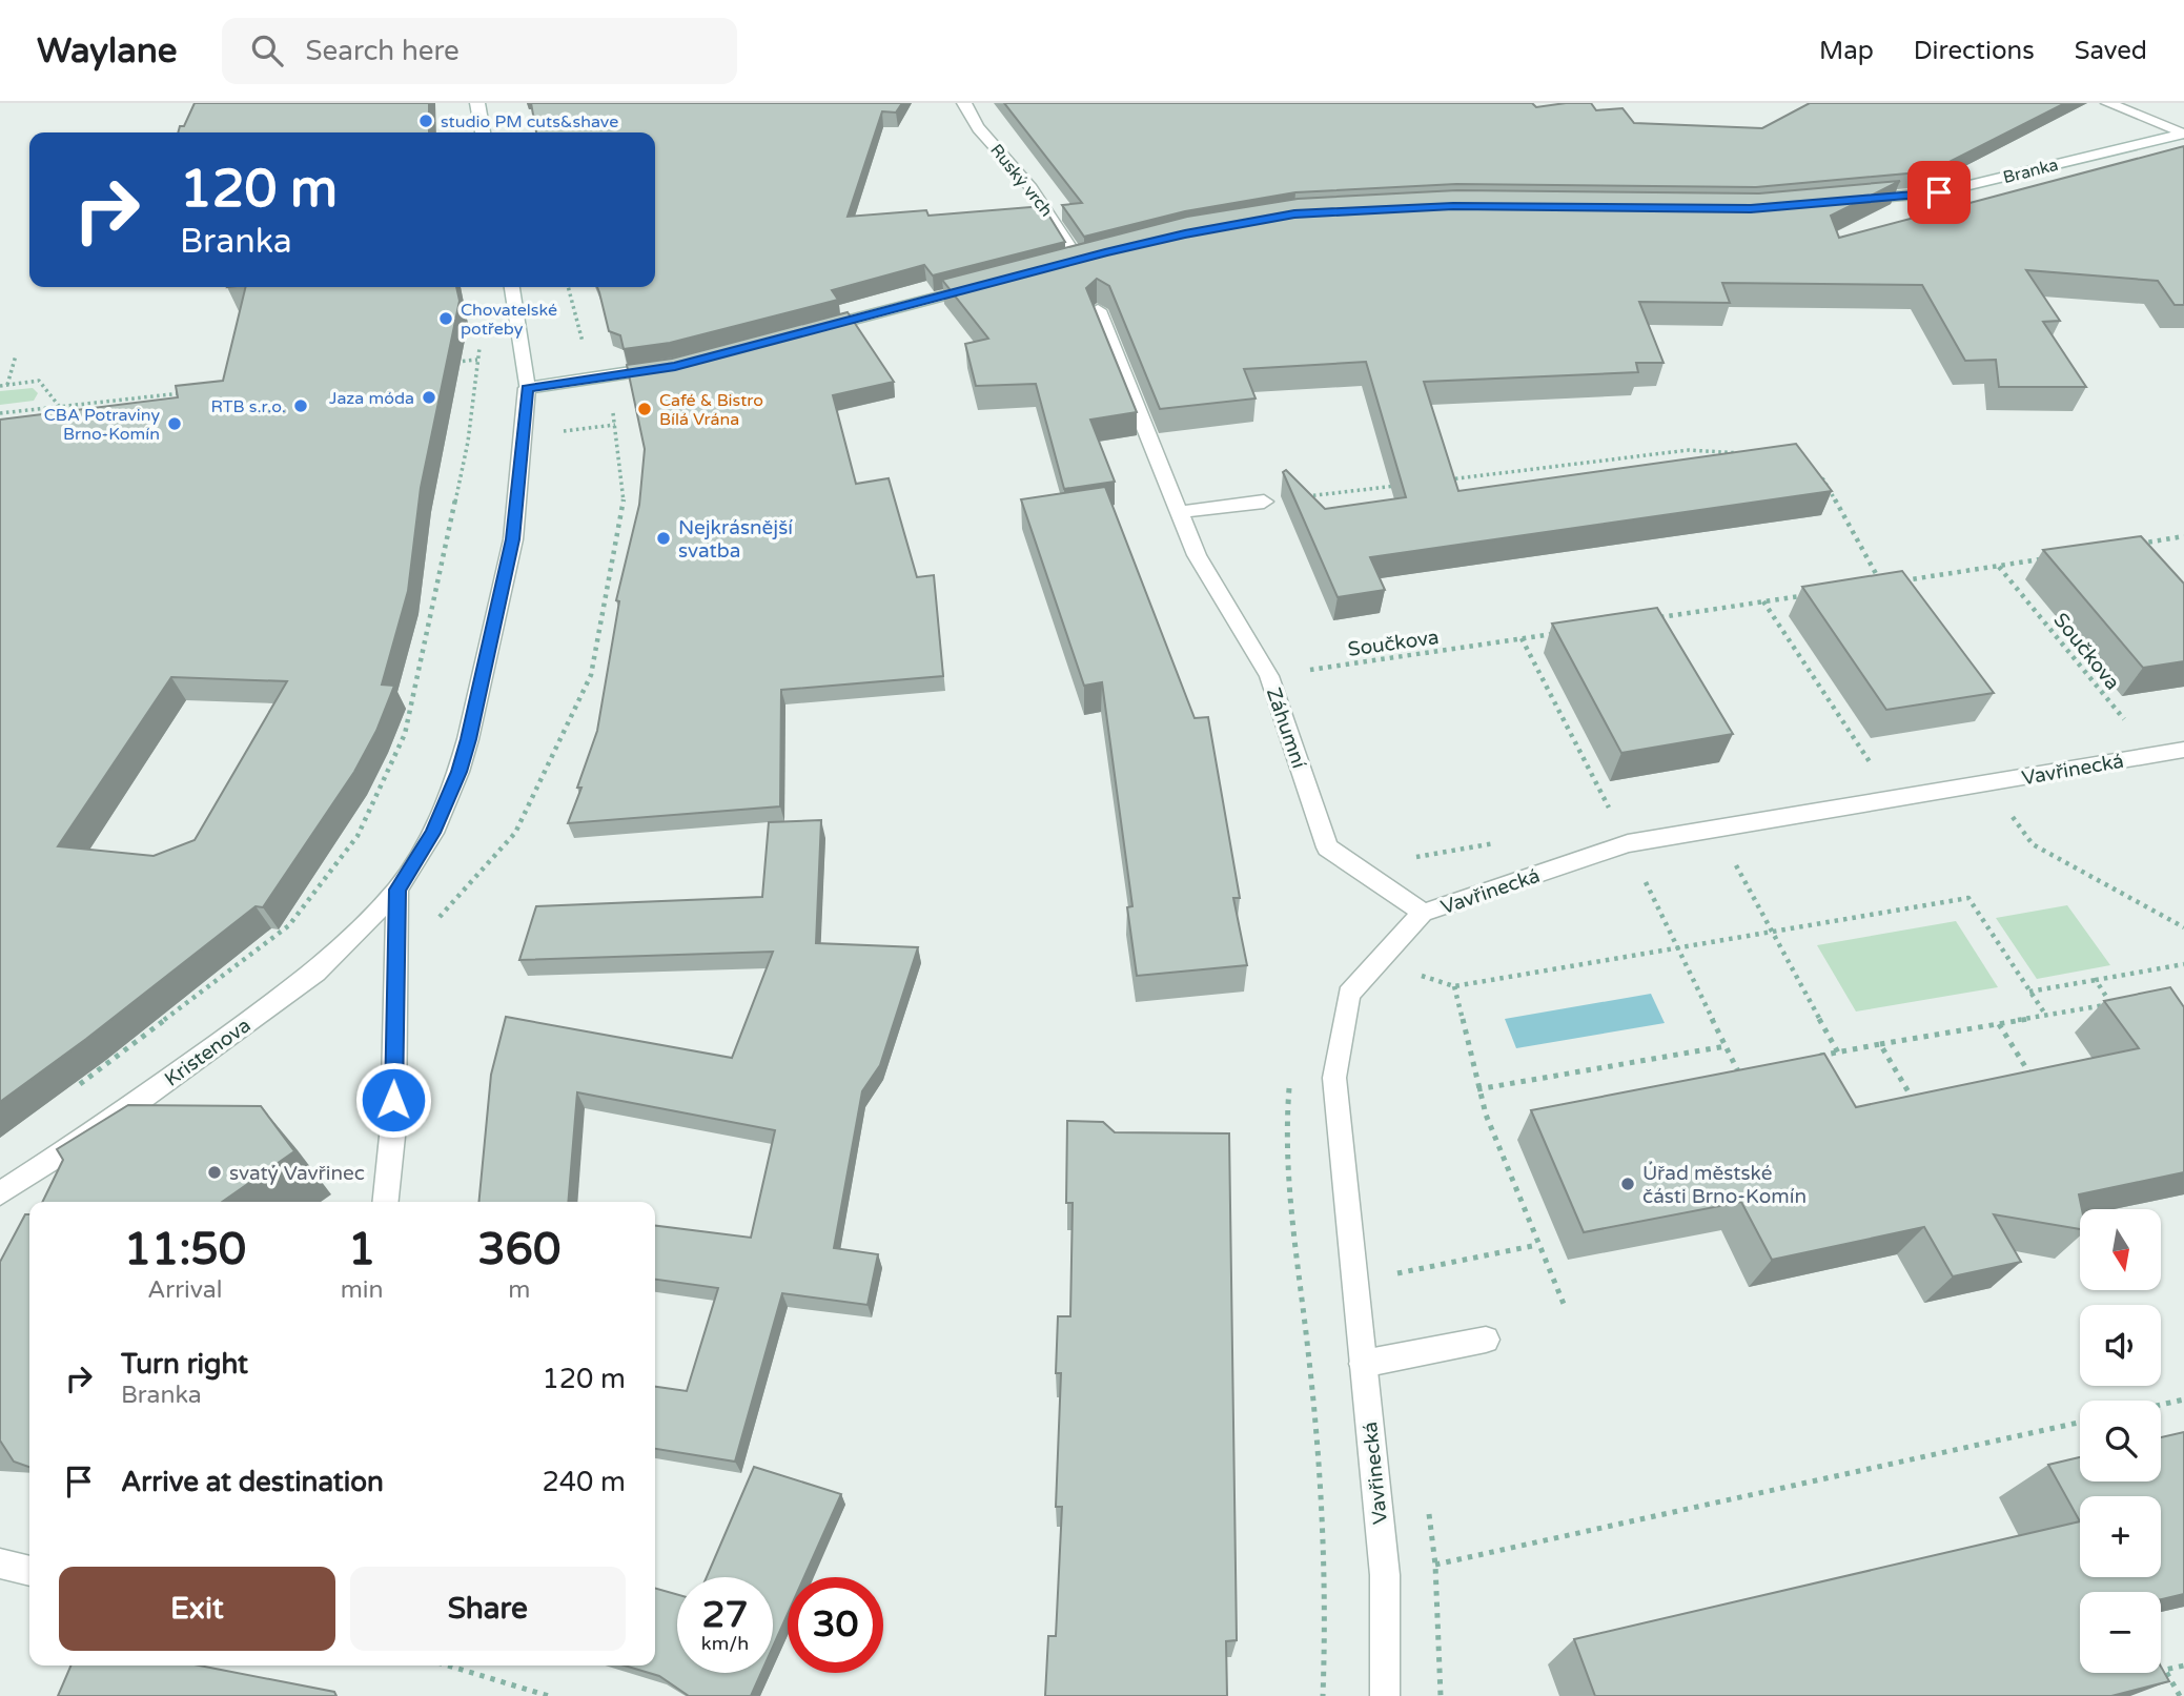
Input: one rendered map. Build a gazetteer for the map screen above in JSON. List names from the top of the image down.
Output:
{
  "streets": {
    "street": [
      "Branka",
      "Ruský vrch",
      "Záhumní",
      "Vavřinecká",
      "Kristenova"
    ],
    "path": ["Součkova"]
  },
  "crossings": [
    ["Součkova", "Záhumní"],
    ["Součkova", "Vavřinecká"],
    ["Záhumní", "Vavřinecká"]
  ],
  "places": [
    "studio PM cuts&shave",
    "Chovatelské potřeby",
    "Jaza móda",
    "RTB s.r.o.",
    "Café & Bistro Bílá Vrána",
    "CBA Potraviny Brno-Komín",
    "Nejkrásnější svatba",
    "svatý Vavřinec",
    "Úřad městské části Brno-Komín"
  ],
  "north": "bottom",
  "page": {
    "header": "Waylane",
    "search": "Search here",
    "nav": ["Map", "Directions", "Saved"],
    "turn": ["120 m", "Branka"],
    "eta": [
      "11:50",
      "Arrival",
      "1",
      "min",
      "360",
      "m"
    ],
    "map_buttons": ["+", "−"],
    "list": [
      {
        "name": "Turn right",
        "note": "Branka",
        "value": "120 m"
      },
      {
        "name": "Arrive at destination",
        "value": "240 m"
      }
    ],
    "buttons": ["Exit", "Share"],
    "speed": "27 km/h",
    "limit": "30"
  }
}
